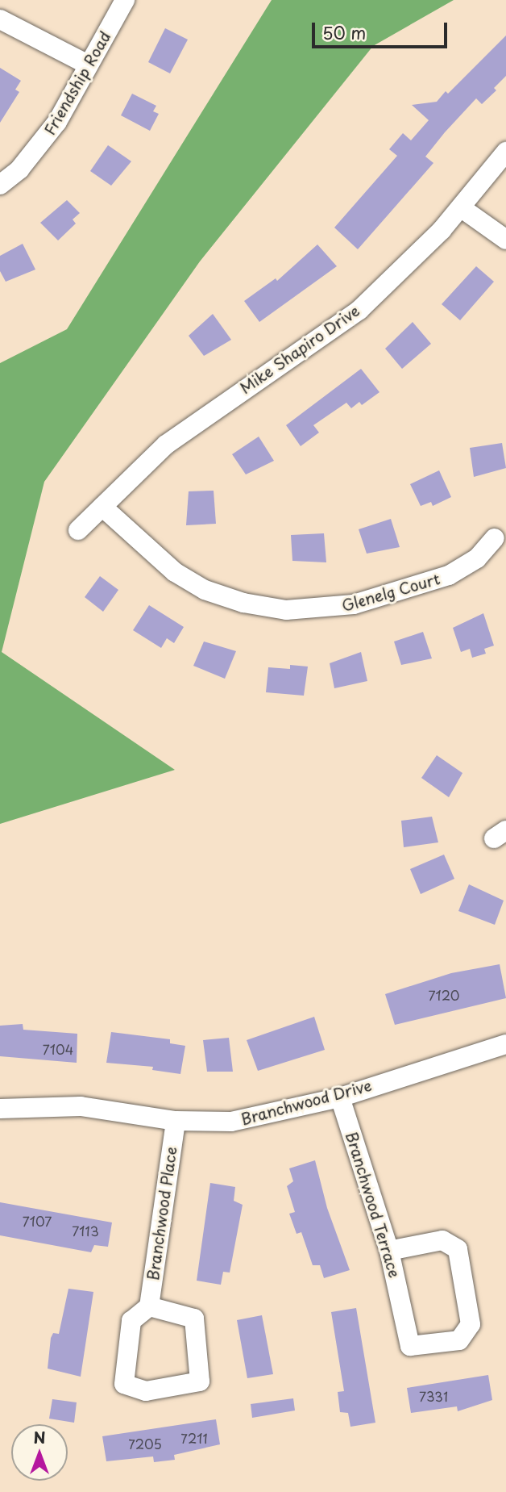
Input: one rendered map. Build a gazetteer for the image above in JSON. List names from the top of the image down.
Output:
{
  "streets": {
    "street": [
      "Friendship Road",
      "Mike Shapiro Drive",
      "Glenelg Court",
      "Branchwood Drive",
      "Branchwood Terrace",
      "Branchwood Place"
    ]
  },
  "crossings": [
    ["Mike Shapiro Drive", "Glenelg Court"],
    ["Branchwood Drive", "Branchwood Terrace"],
    ["Branchwood Drive", "Branchwood Place"]
  ],
  "house_numbers": [
    "7120",
    "7104",
    "7107",
    "7113",
    "7331",
    "7211",
    "7205"
  ],
  "scale_bar": "50 m",
  "north": "top"
}
